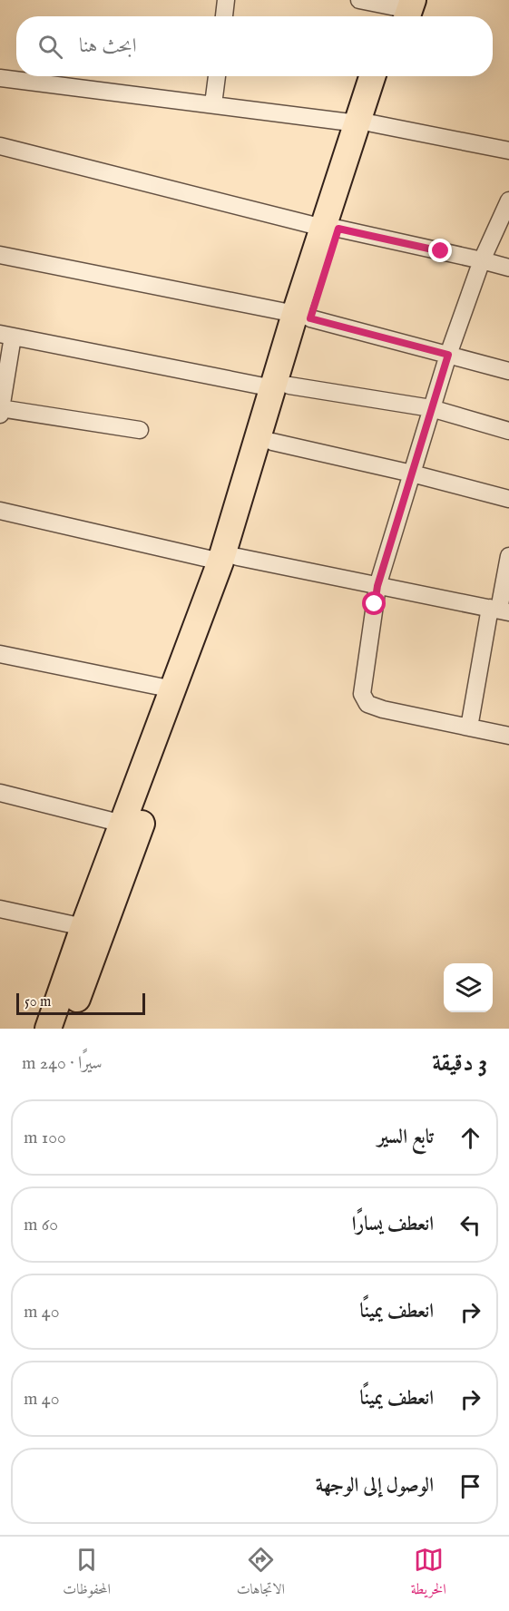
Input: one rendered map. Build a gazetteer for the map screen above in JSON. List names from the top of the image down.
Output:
{
  "scale_bar": "50 m",
  "page": {
    "search": "ابحث هنا",
    "scale": "50 m",
    "heading": ["3 دقيقة", "سيرًا · 240 m"],
    "list": [
      ["تابع السير", "100 m"],
      ["انعطف يسارًا", "60 m"],
      ["انعطف يمينًا", "40 m"],
      ["انعطف يمينًا", "40 m"],
      "الوصول إلى الوجهة"
    ],
    "nav": ["الخريطة", "الاتجاهات", "المحفوظات"]
  }
}
